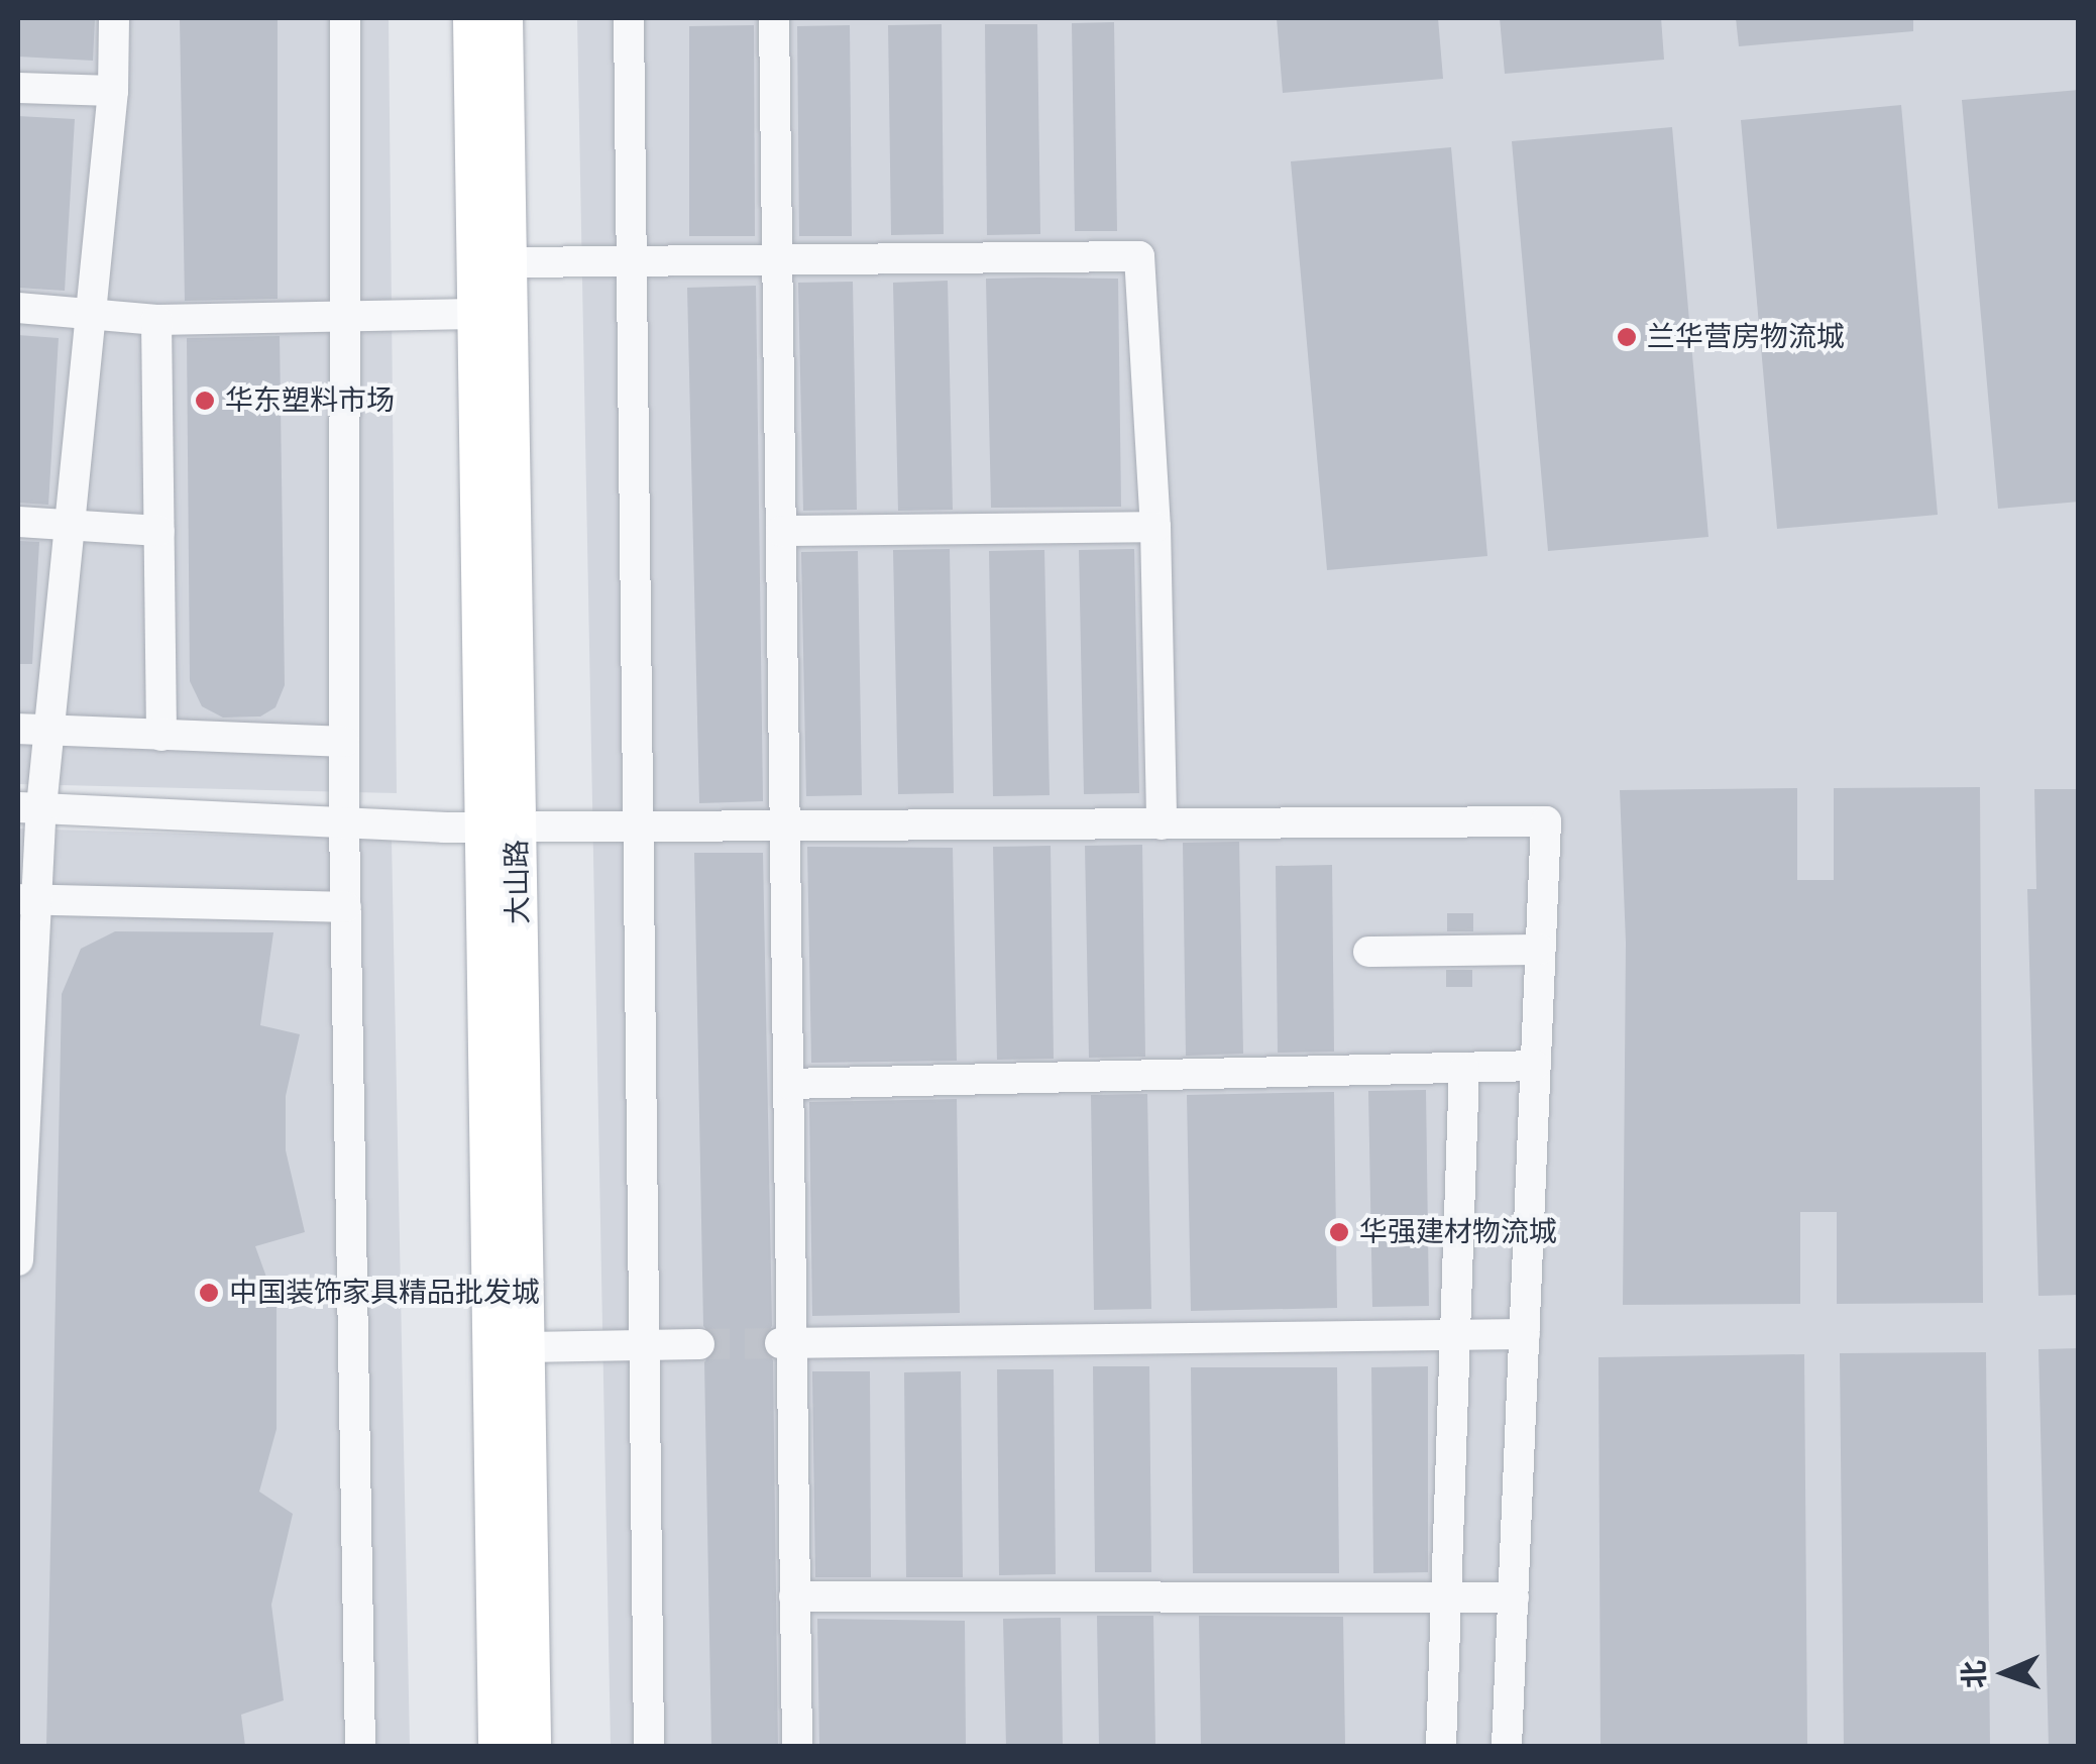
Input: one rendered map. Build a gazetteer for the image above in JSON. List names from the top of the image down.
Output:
{
  "streets": {
    "main road": ["大山路"]
  },
  "places": [
    "兰华营房物流城",
    "华东塑料市场",
    "华强建材物流城",
    "中国装饰家具精品批发城"
  ],
  "north": "left"
}
